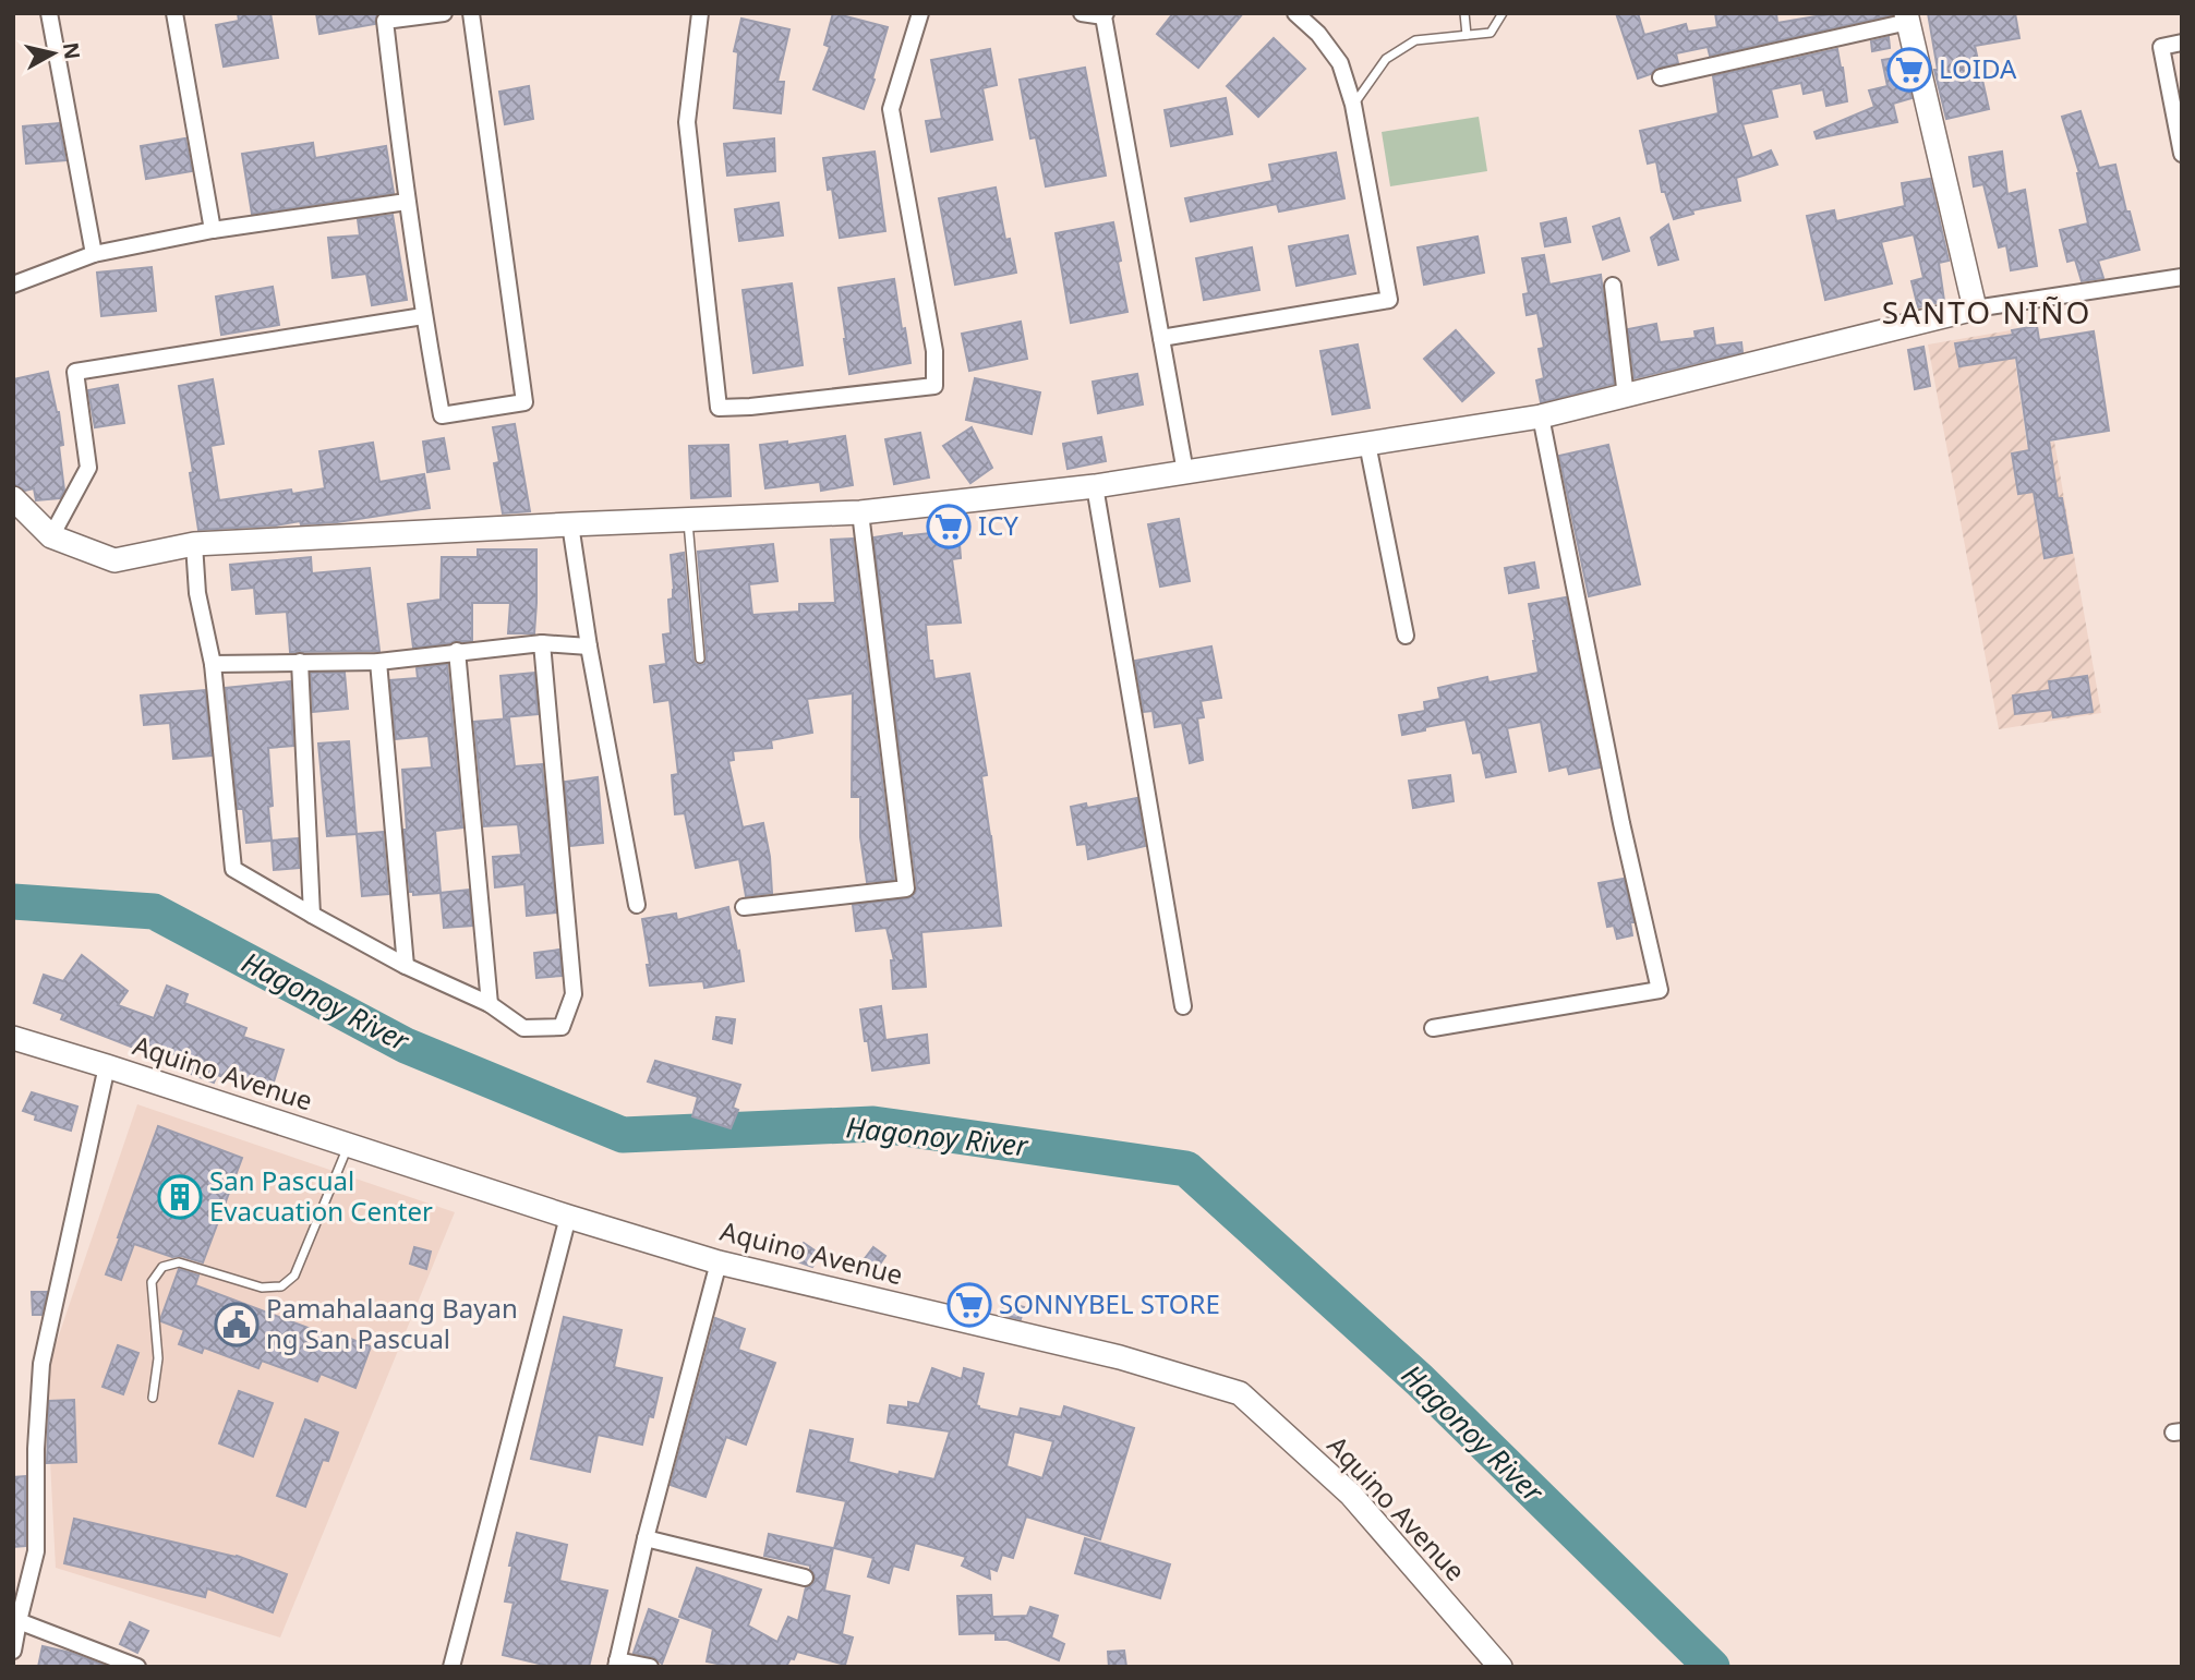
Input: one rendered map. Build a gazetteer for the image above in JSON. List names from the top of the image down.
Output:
{
  "streets": {
    "street": ["Aquino Avenue"]
  },
  "districts": ["SANTO NIÑO"],
  "water": ["Hagonoy River"],
  "places": {
    "supermarket": ["LOIDA", "ICY", "SONNYBEL STORE"],
    "building": ["San Pascual Evacuation Center"],
    "public building": ["Pamahalaang Bayan ng San Pascual"]
  },
  "north": "right"
}
